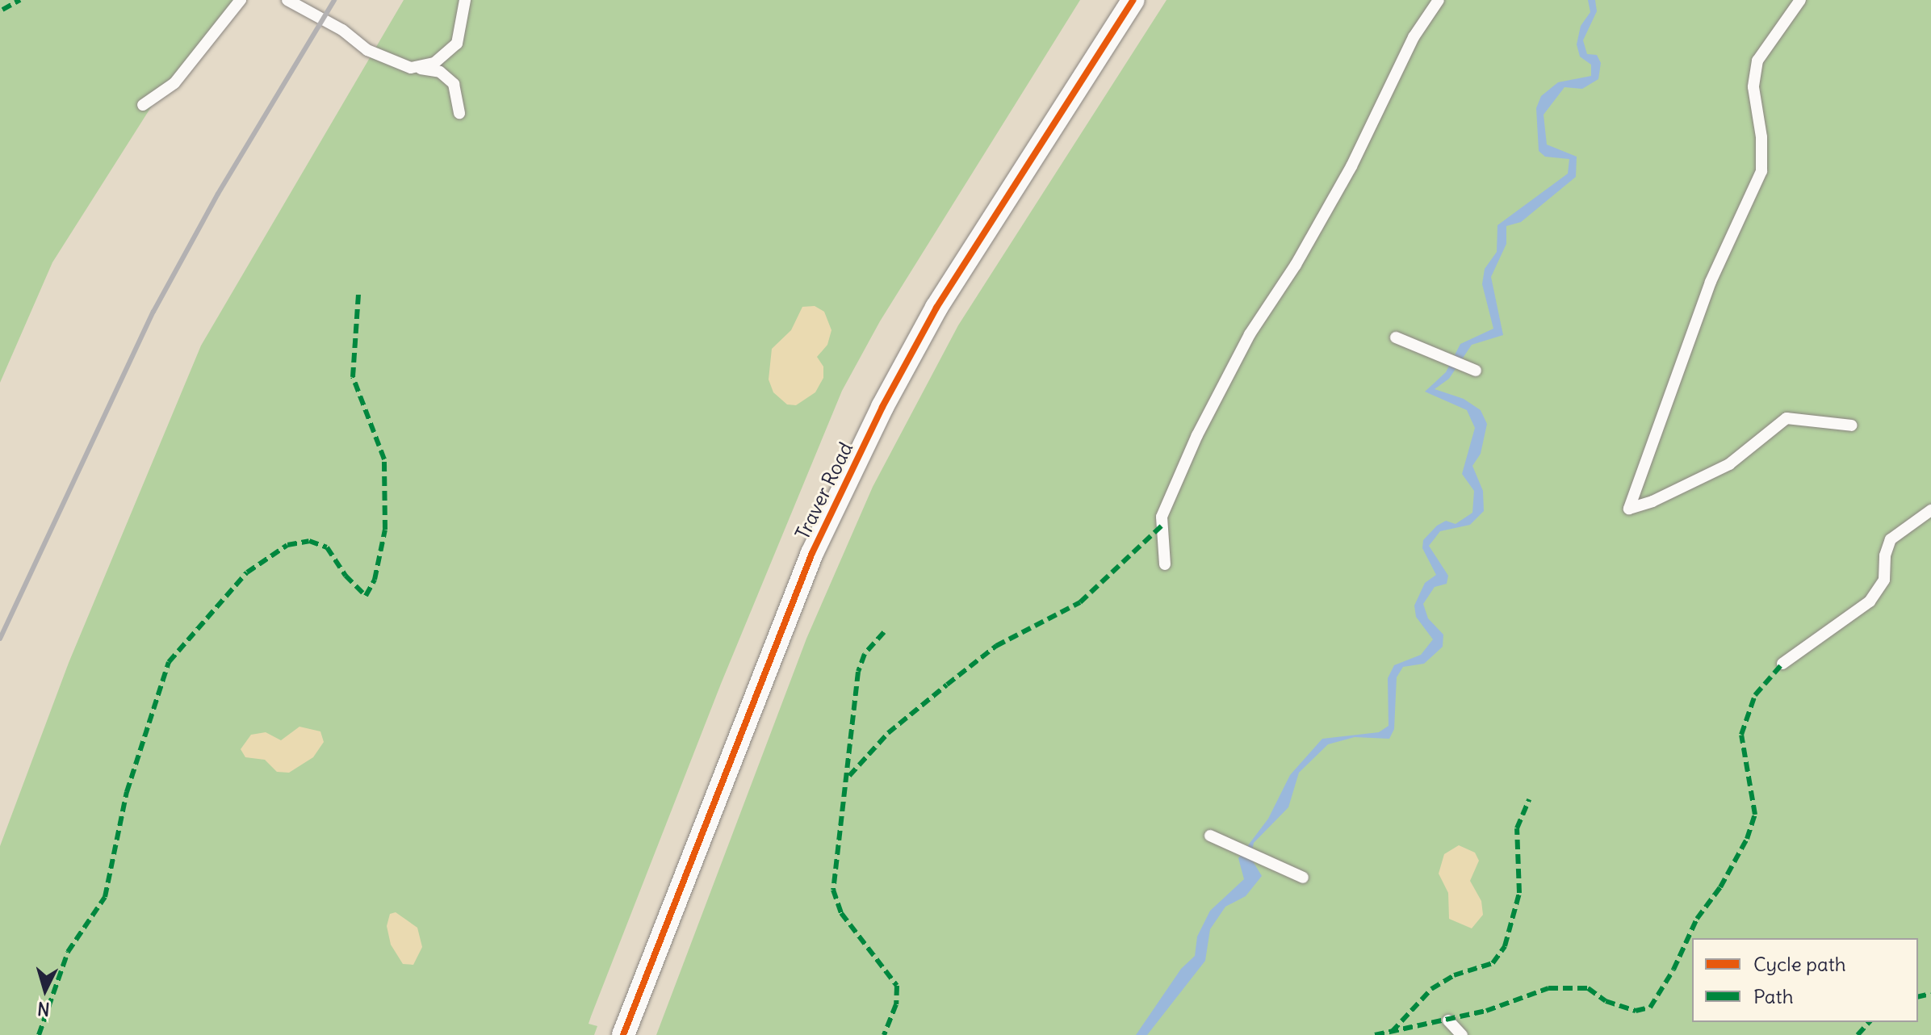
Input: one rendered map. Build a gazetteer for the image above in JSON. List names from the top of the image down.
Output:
{
  "streets": {
    "street": ["Traver Road"]
  },
  "legend": ["Cycle path", "Path"],
  "north": "bottom"
}
